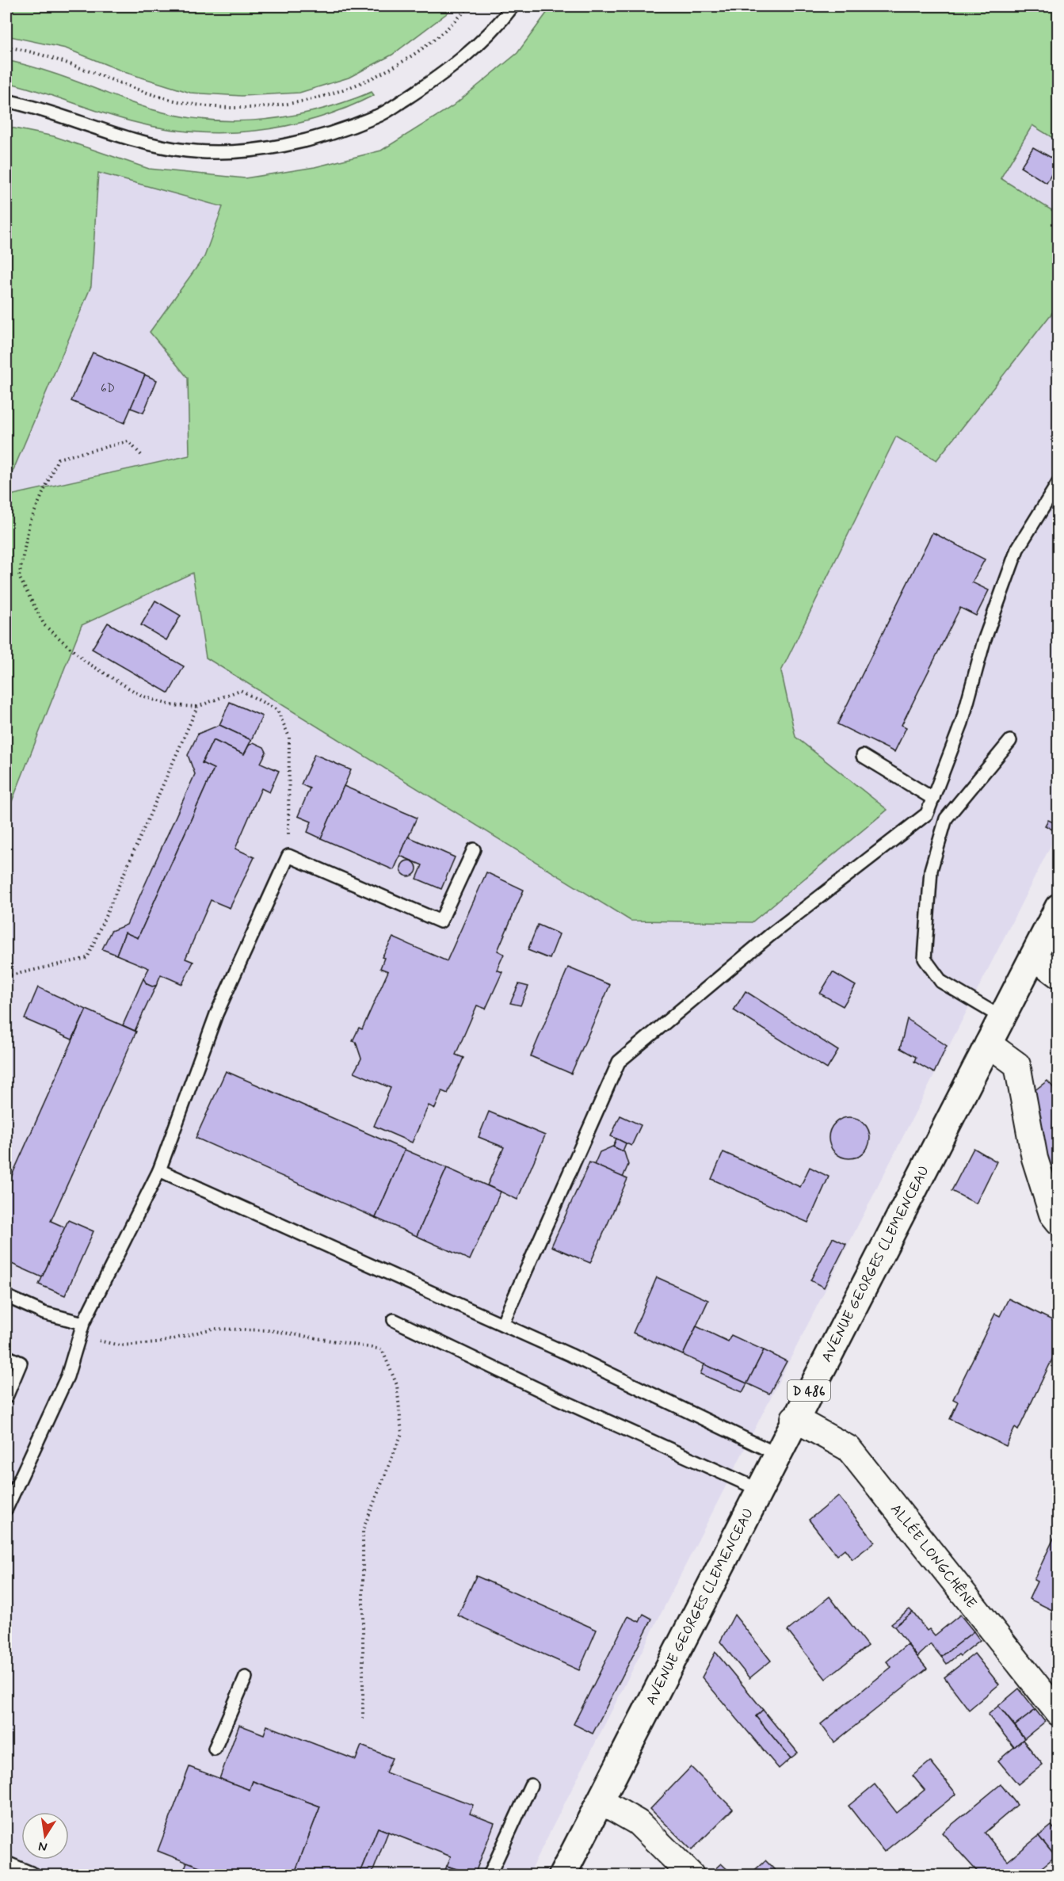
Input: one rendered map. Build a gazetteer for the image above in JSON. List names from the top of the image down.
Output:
{
  "streets": {
    "main road": ["AVENUE GEORGES CLEMENCEAU", "D 486"],
    "street": ["ALLÉE LONGCHÊNE"]
  },
  "crossings": [
    ["AVENUE GEORGES CLEMENCEAU", "ALLÉE LONGCHÊNE"]
  ],
  "house_numbers": ["6D"],
  "north": "bottom"
}
